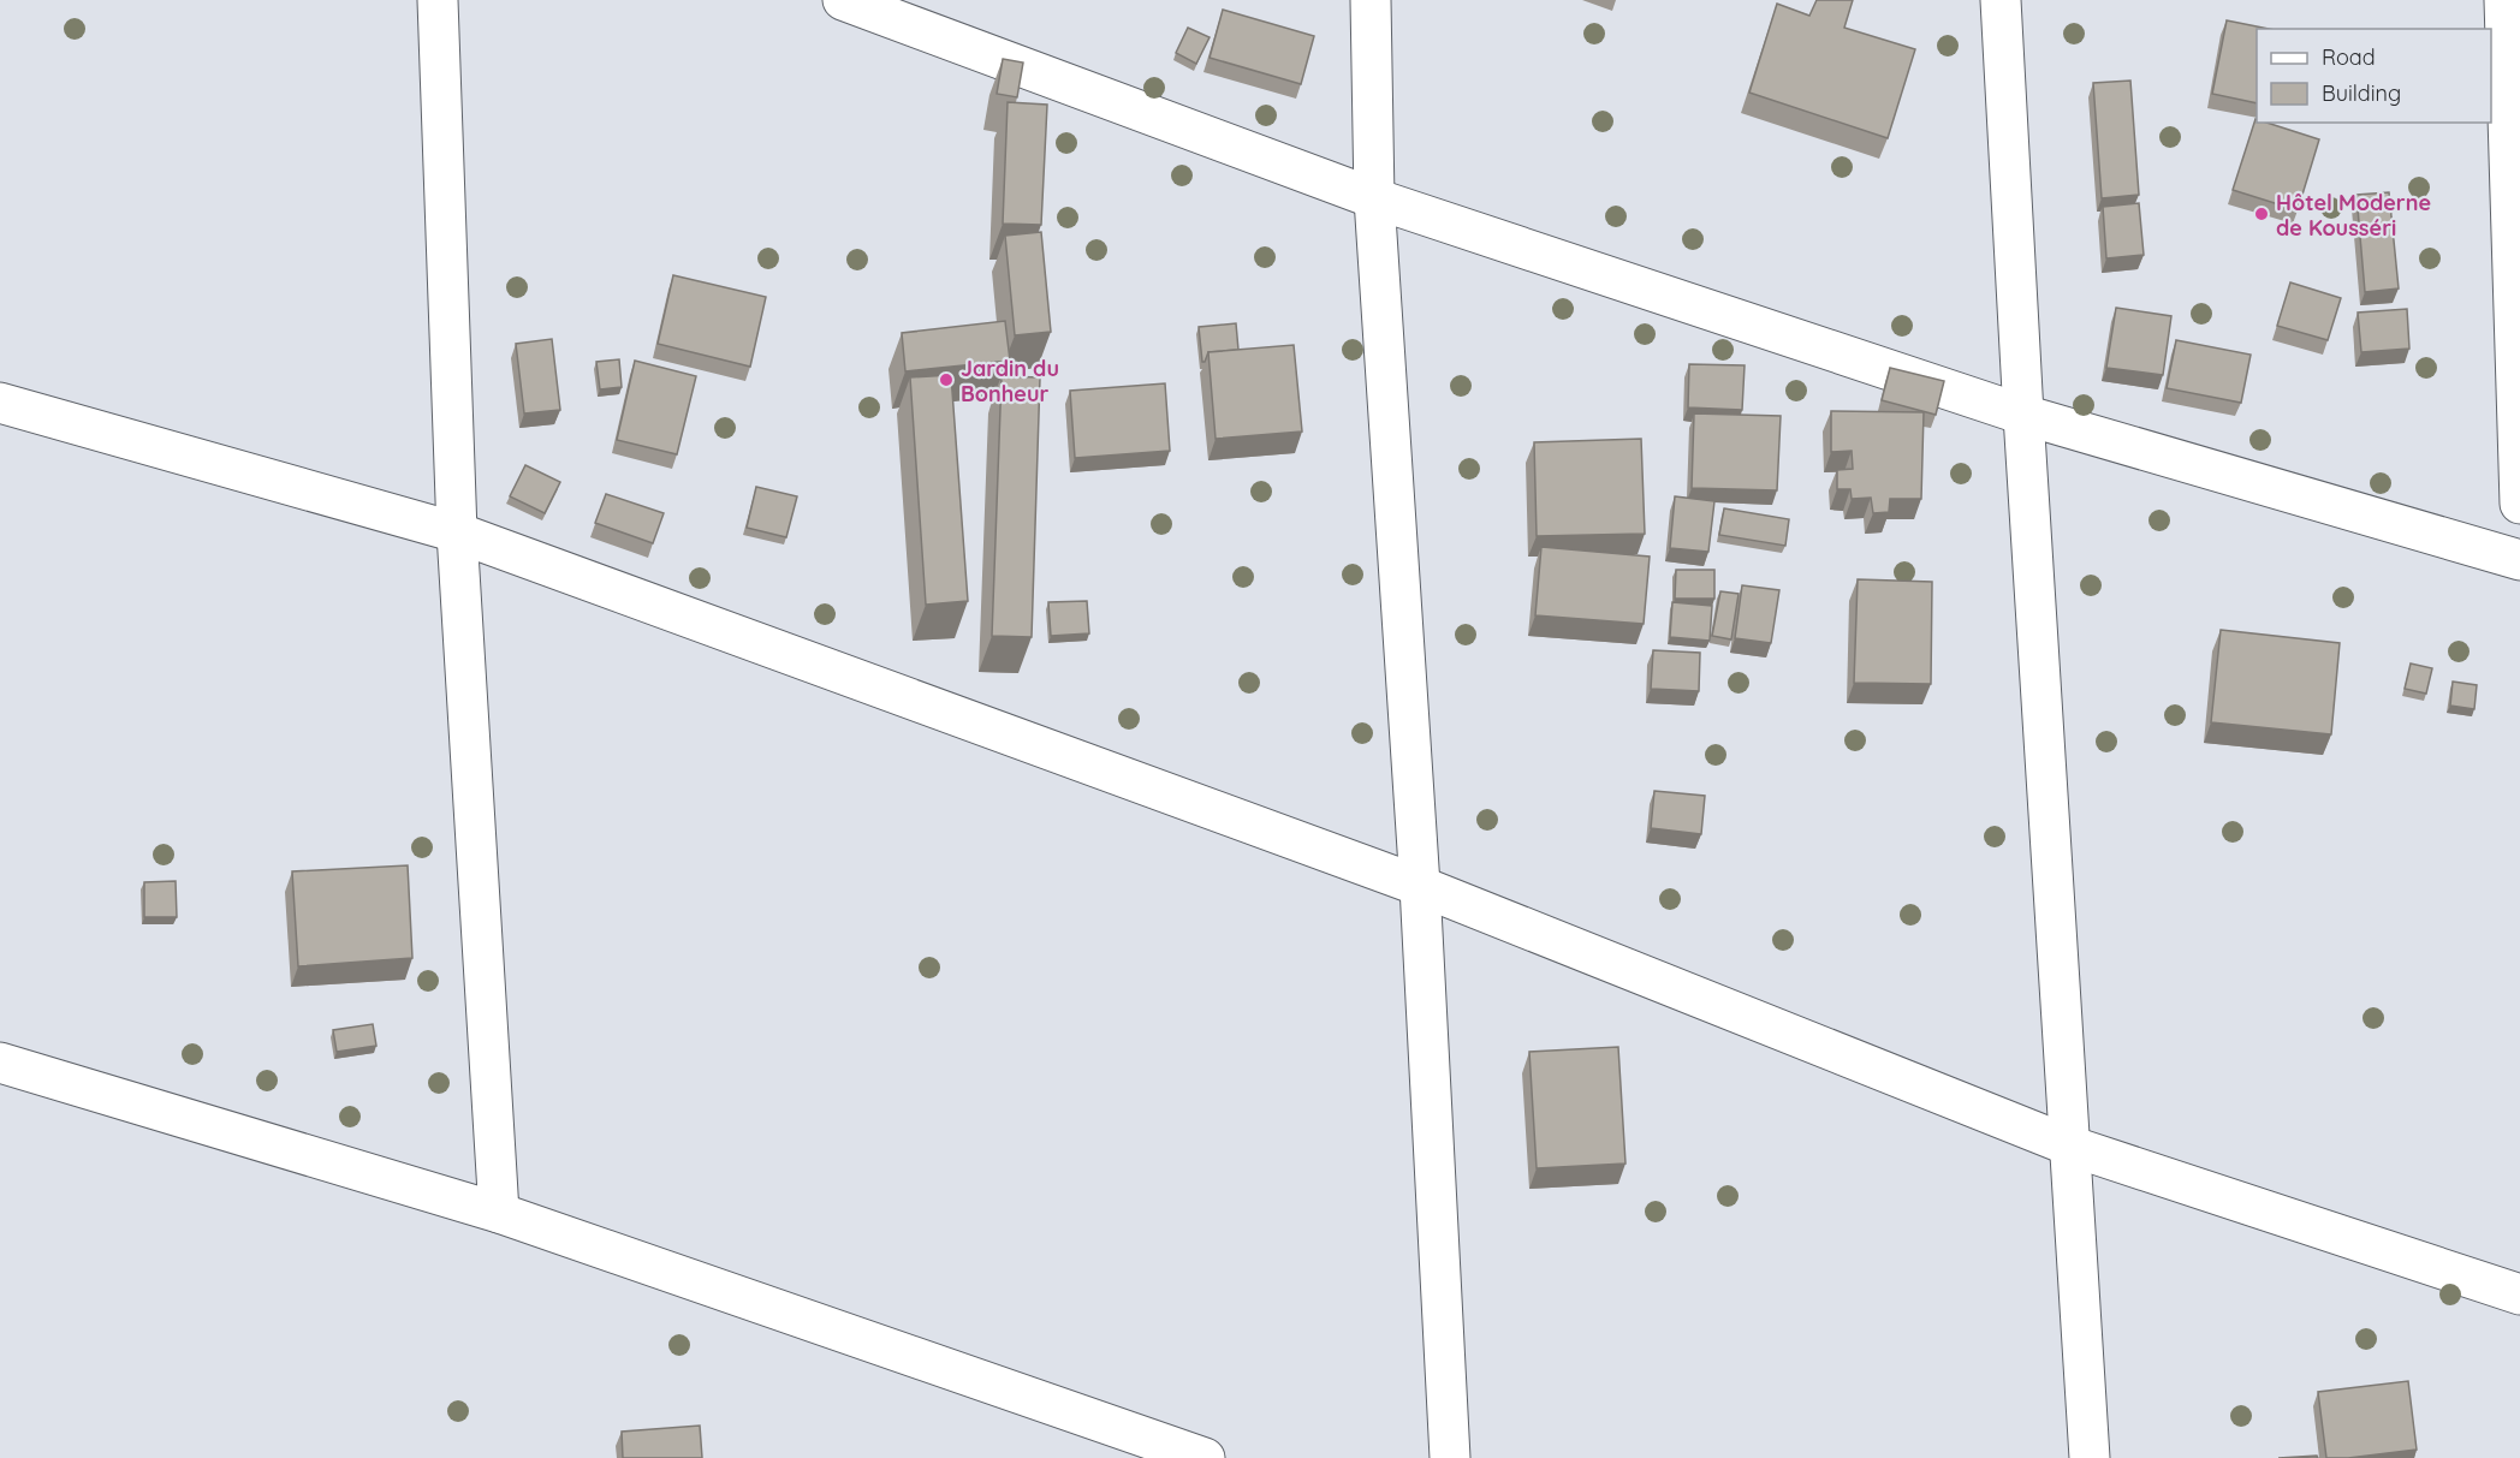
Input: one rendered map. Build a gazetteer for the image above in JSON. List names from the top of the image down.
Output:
{
  "places": ["Hôtel Moderne de Kousséri", "Jardin du Bonheur"],
  "legend": ["Road", "Building"]
}
